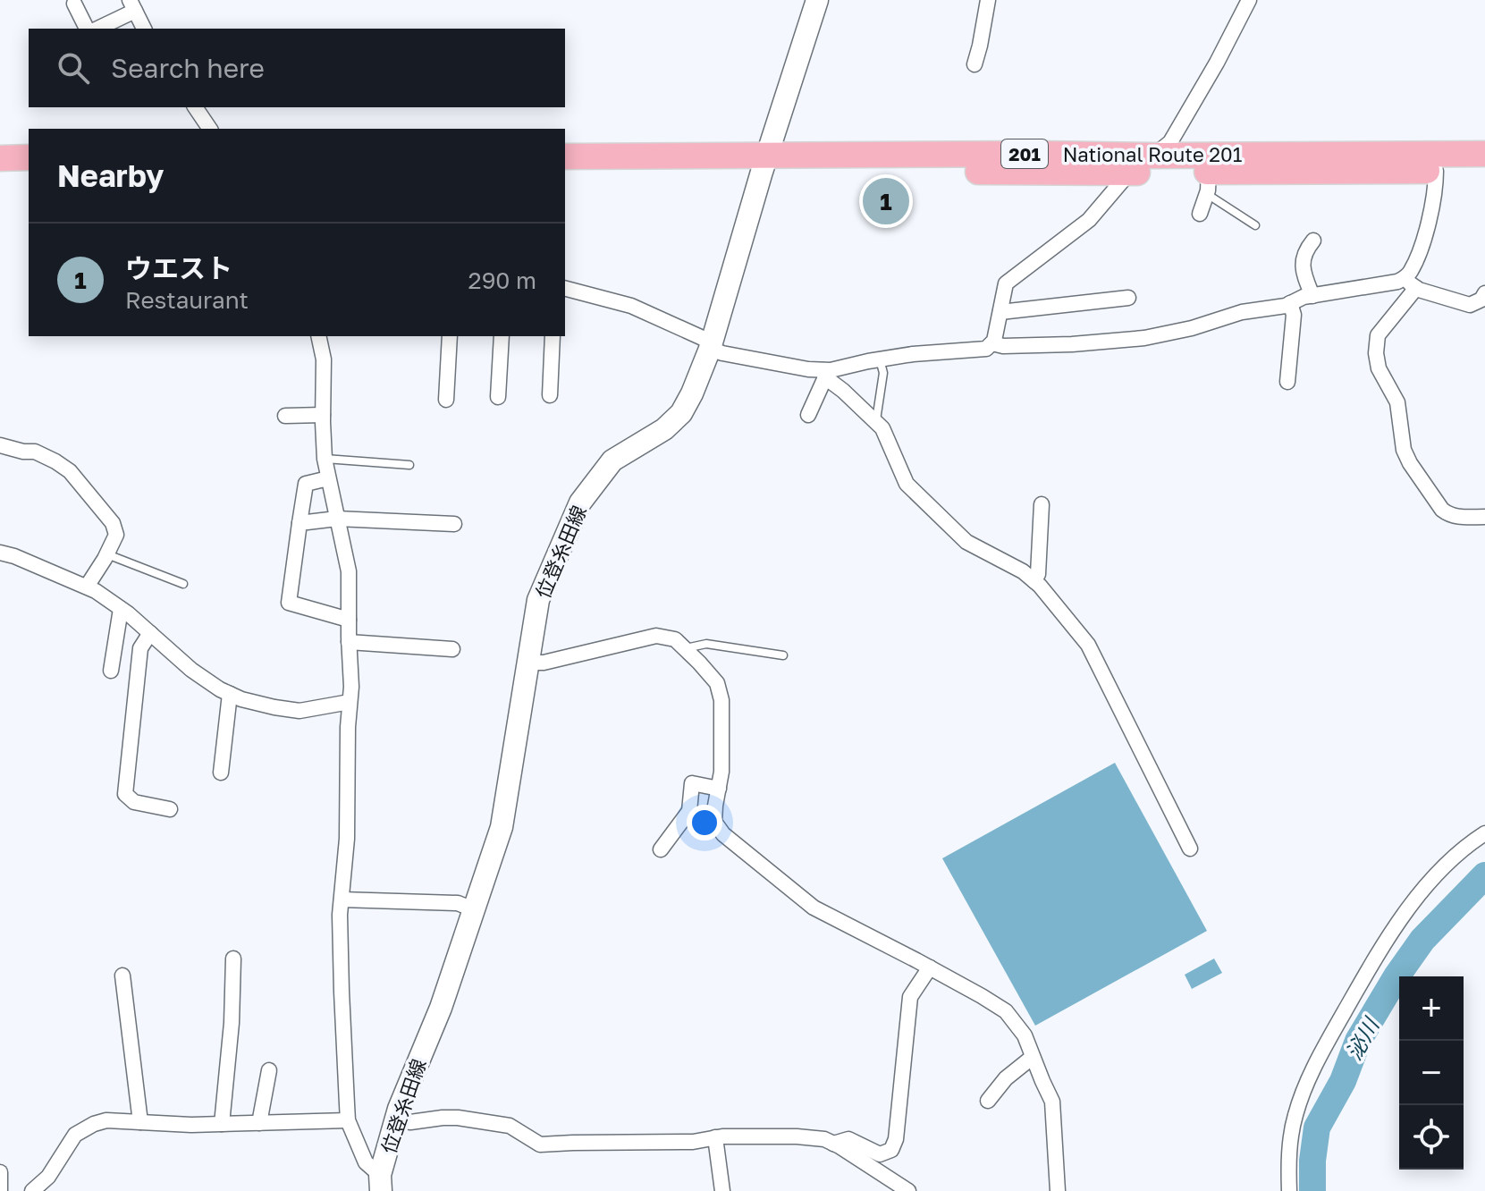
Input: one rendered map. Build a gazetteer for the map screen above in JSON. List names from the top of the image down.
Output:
{
  "streets": {
    "highway": ["201", "National Route 201"],
    "main road": ["位登糸田線"]
  },
  "crossings": [
    ["National Route 201", "位登糸田線"]
  ],
  "water": ["泌川"],
  "page": {
    "search": "Search here",
    "heading": "Nearby",
    "pins": "1",
    "list": [
      {
        "mark": "1",
        "name": "ウエスト",
        "note": "Restaurant",
        "value": "290 m"
      }
    ],
    "map_buttons": ["+", "−"]
  }
}
